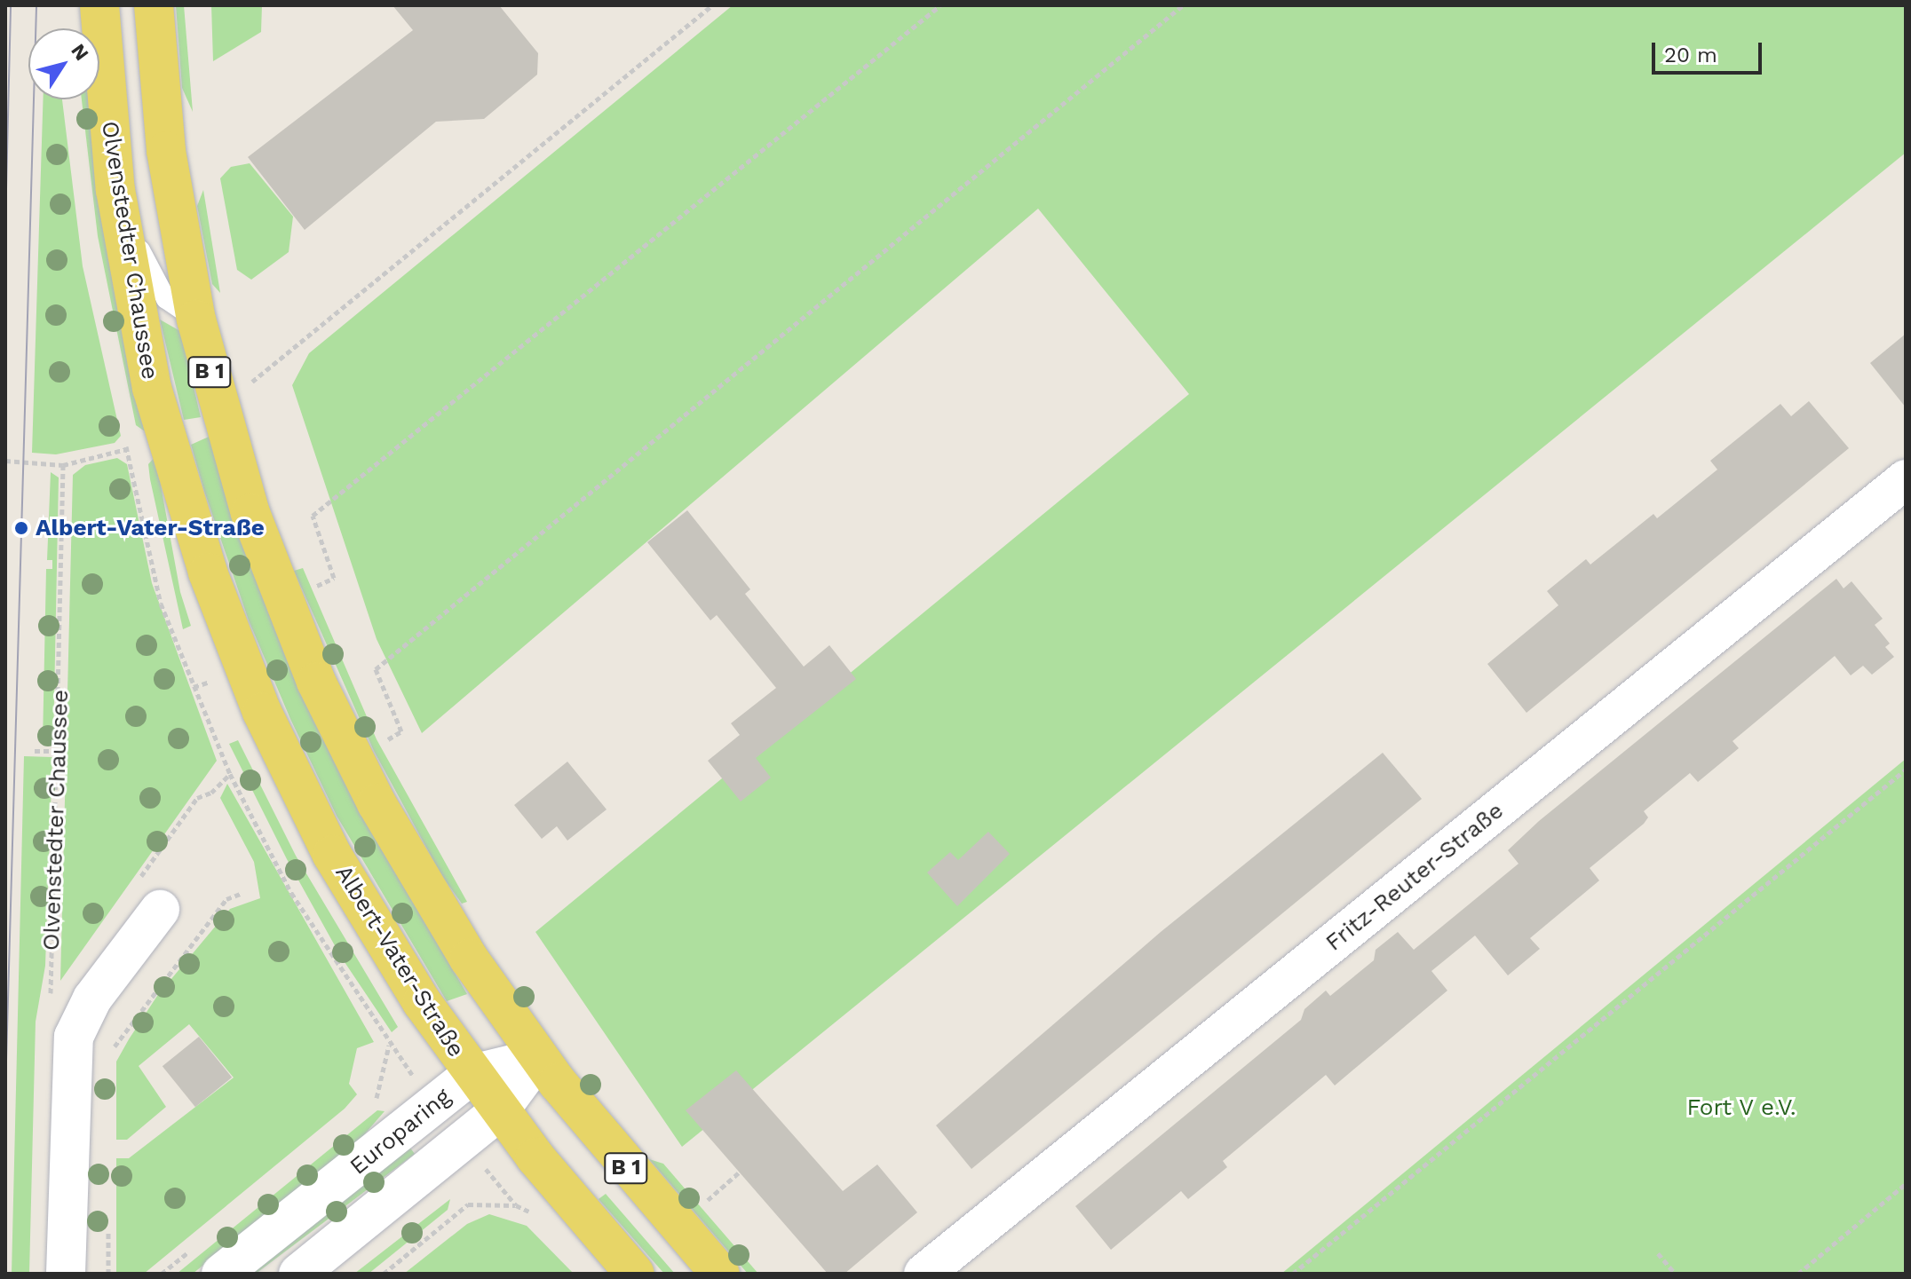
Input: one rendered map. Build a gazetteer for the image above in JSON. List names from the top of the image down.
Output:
{
  "streets": {
    "main road": ["Olvenstedter Chaussee", "B 1", "Albert-Vater-Straße"],
    "street": ["Fritz-Reuter-Straße", "Europaring"]
  },
  "crossings": [
    ["Olvenstedter Chaussee", "Albert-Vater-Straße"],
    ["B 1", "Europaring"],
    ["Albert-Vater-Straße", "Europaring"]
  ],
  "parks": ["Fort V e.V."],
  "places": ["Albert-Vater-Straße"],
  "scale_bar": "20 m",
  "north": "top right"
}
